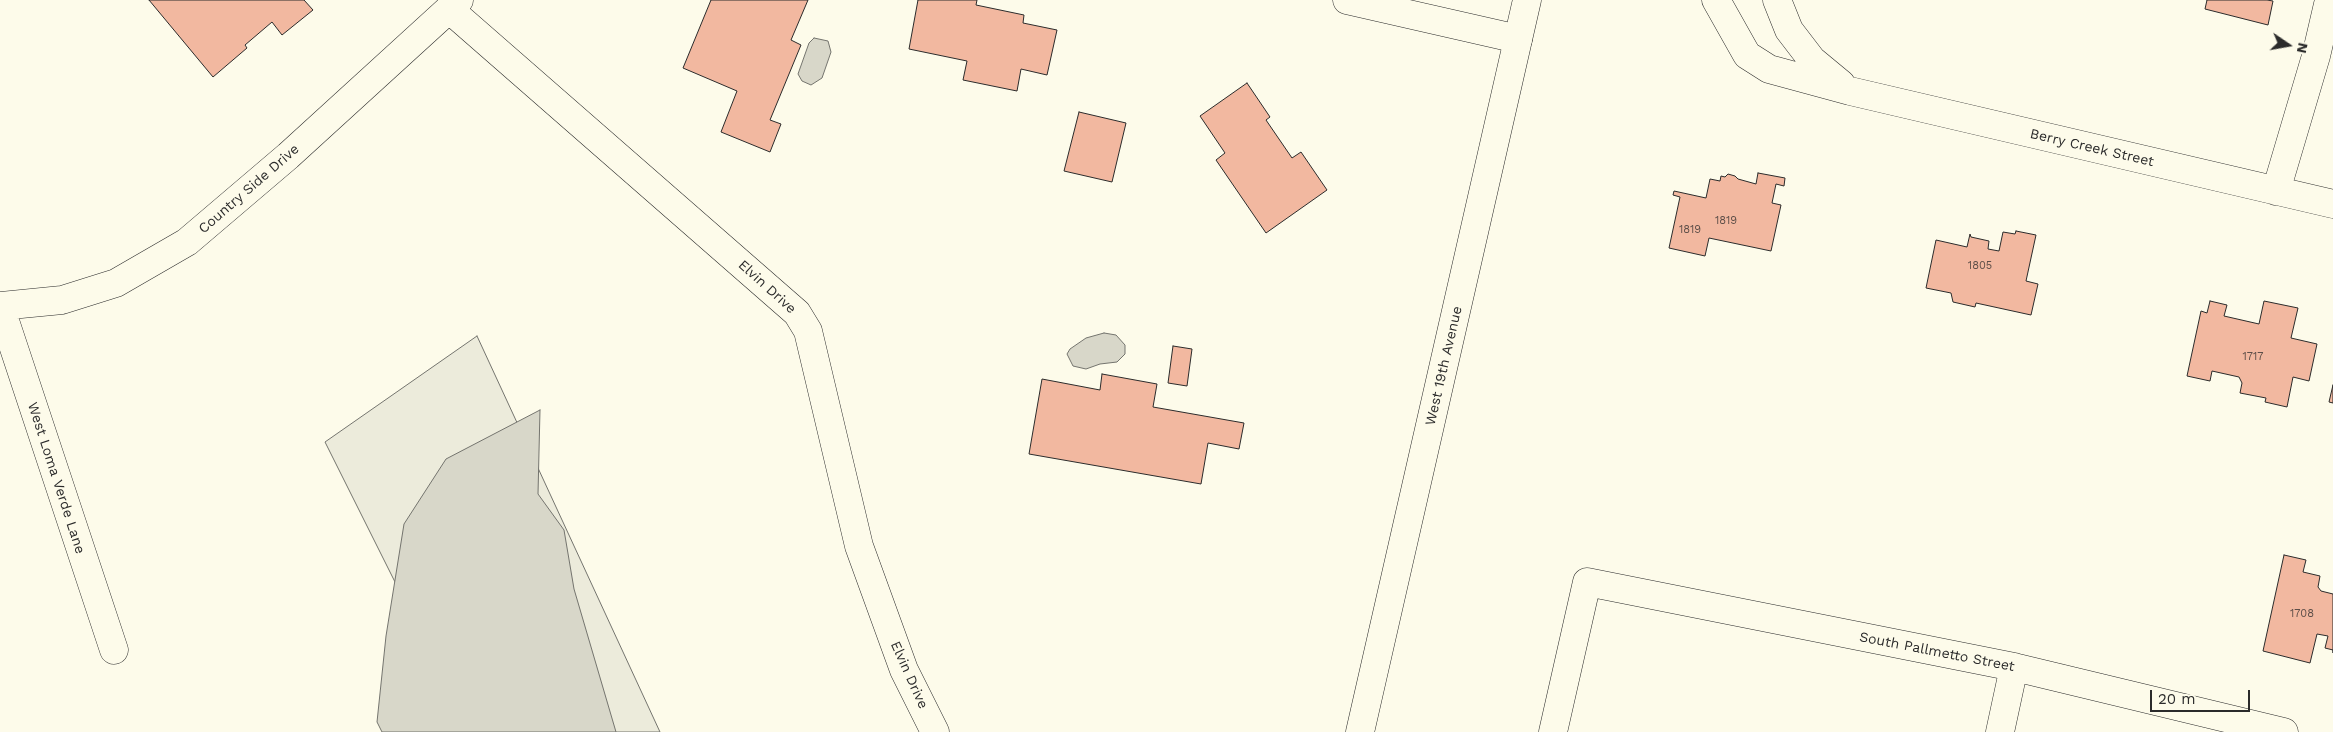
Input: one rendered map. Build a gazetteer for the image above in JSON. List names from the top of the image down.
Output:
{
  "streets": {
    "street": [
      "Berry Creek Street",
      "Country Side Drive",
      "Elvin Drive",
      "West 19th Avenue",
      "West Loma Verde Lane",
      "South Pallmetto Street"
    ]
  },
  "crossings": [
    ["Country Side Drive", "Elvin Drive"],
    ["Country Side Drive", "West Loma Verde Lane"]
  ],
  "house_numbers": [
    "1819",
    "1819",
    "1805",
    "1717",
    "1708"
  ],
  "scale_bar": "20 m",
  "north": "right"
}
